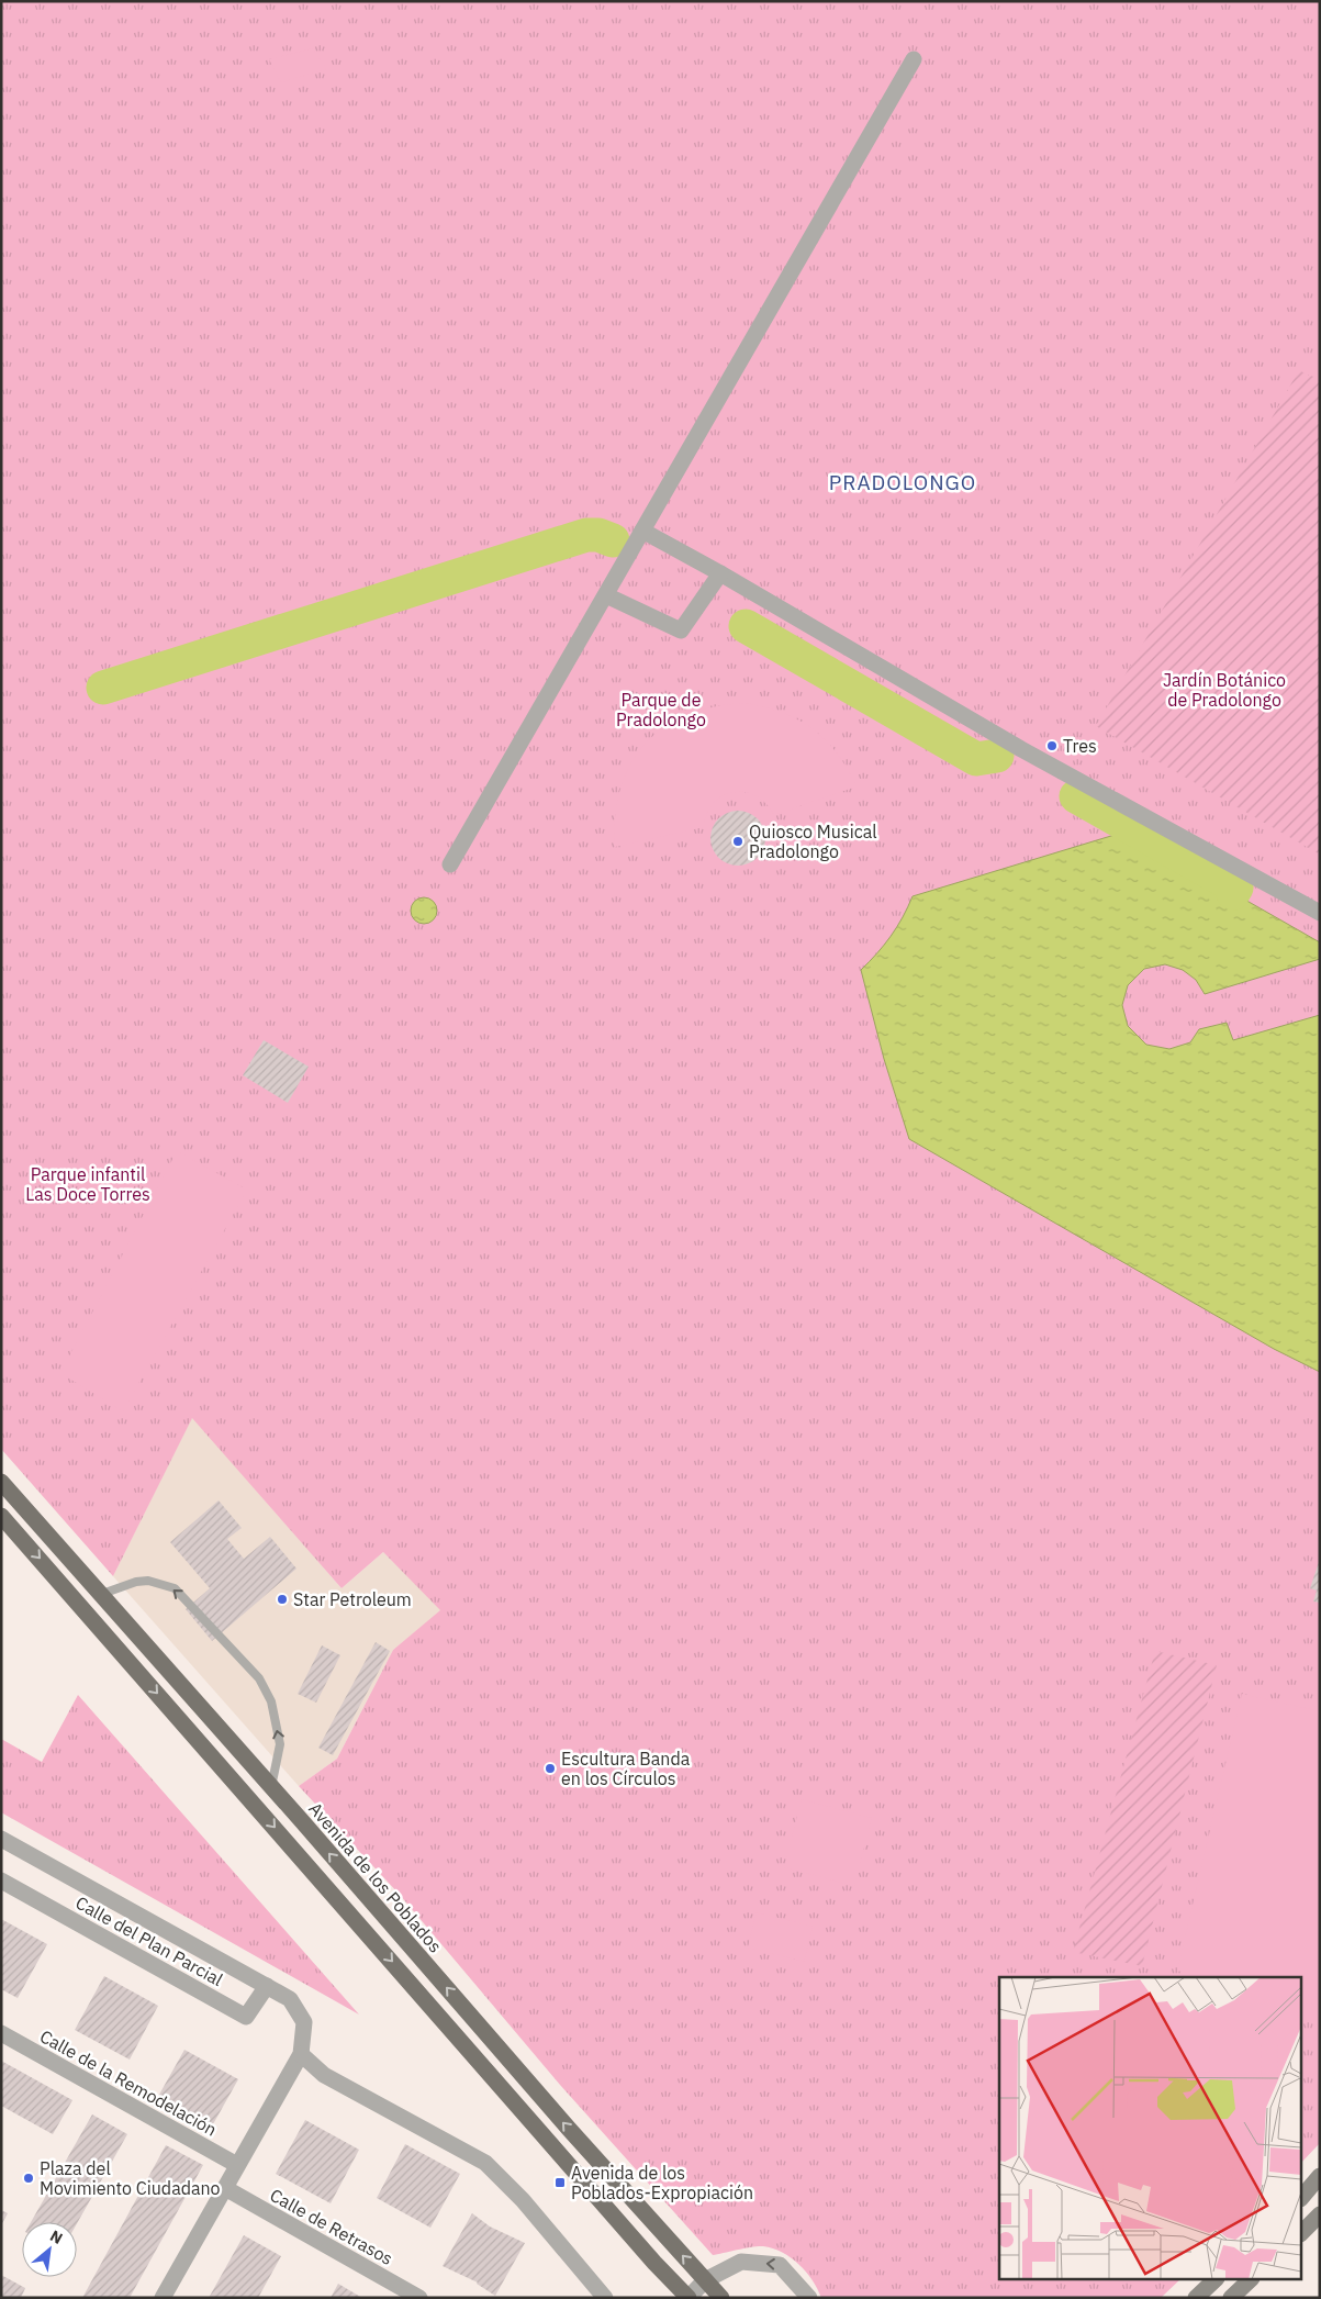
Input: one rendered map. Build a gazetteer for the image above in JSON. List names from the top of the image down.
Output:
{
  "streets": {
    "main road": ["Avenida de los Poblados"],
    "street": ["Calle del Plan Parcial", "Calle de la Remodelación", "Calle de Retrasos"]
  },
  "districts": ["PRADOLONGO"],
  "parks": ["Jardín Botánico de Pradolongo", "Parque de Pradolongo", "Parque infantil Las Doce Torres"],
  "places": {
    "other": [
      "Tres",
      "Quiosco Musical Pradolongo",
      "Star Petroleum",
      "Escultura Banda en los Círculos",
      "Plaza del Movimiento Ciudadano"
    ],
    "transit": ["Avenida de los Poblados-Expropiación"]
  },
  "north": "top right"
}
